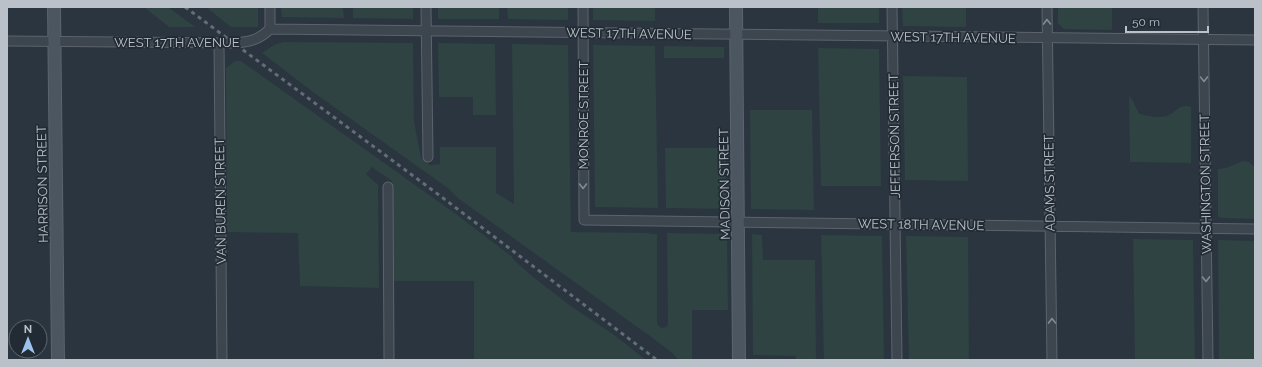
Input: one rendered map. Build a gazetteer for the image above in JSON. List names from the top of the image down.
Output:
{
  "streets": {
    "street": [
      "WEST 17TH AVENUE",
      "MONROE STREET",
      "JEFFERSON STREET",
      "ADAMS STREET",
      "HARRISON STREET",
      "MADISON STREET",
      "WASHINGTON STREET",
      "VAN BUREN STREET",
      "WEST 18TH AVENUE"
    ]
  },
  "crossings": [
    ["WEST 17TH AVENUE", "MONROE STREET"],
    ["WEST 17TH AVENUE", "JEFFERSON STREET"],
    ["WEST 17TH AVENUE", "ADAMS STREET"],
    ["WEST 17TH AVENUE", "HARRISON STREET"],
    ["WEST 17TH AVENUE", "MADISON STREET"],
    ["WEST 17TH AVENUE", "WASHINGTON STREET"],
    ["WEST 17TH AVENUE", "VAN BUREN STREET"],
    ["MONROE STREET", "WEST 18TH AVENUE"],
    ["JEFFERSON STREET", "WEST 18TH AVENUE"],
    ["ADAMS STREET", "WEST 18TH AVENUE"],
    ["MADISON STREET", "WEST 18TH AVENUE"],
    ["WASHINGTON STREET", "WEST 18TH AVENUE"]
  ],
  "one_way": ["MONROE STREET", "ADAMS STREET", "WASHINGTON STREET"],
  "scale_bar": "50 m",
  "north": "top"
}
